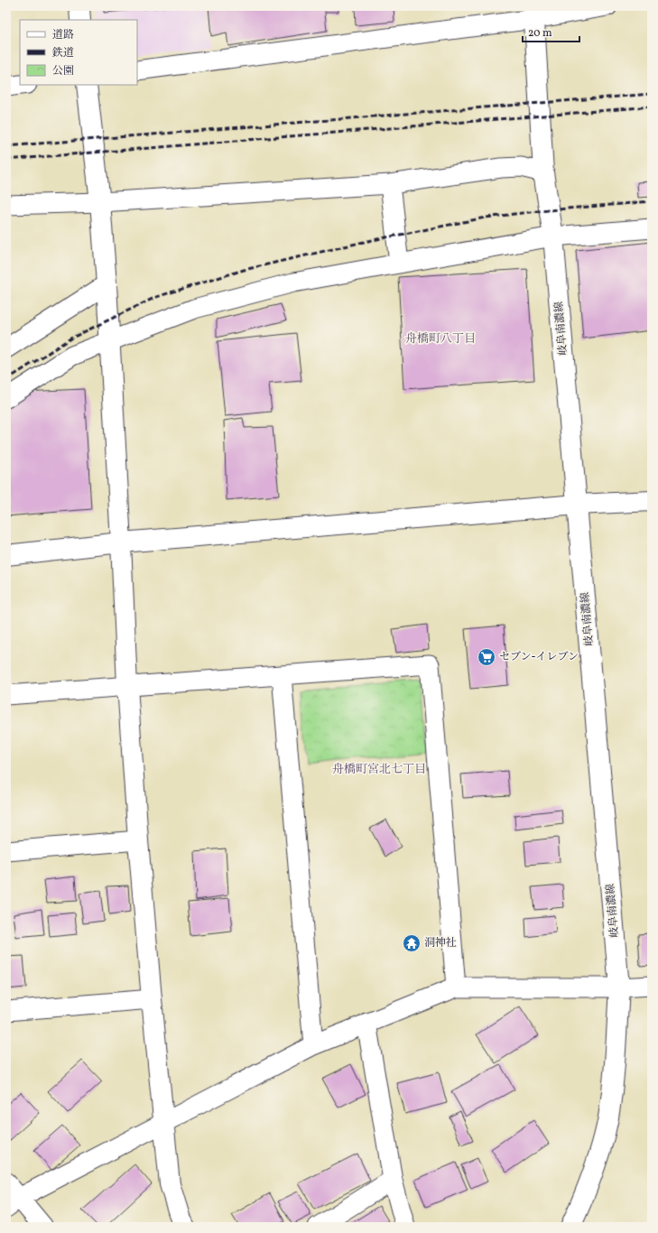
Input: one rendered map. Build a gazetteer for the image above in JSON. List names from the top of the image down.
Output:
{
  "streets": {
    "street": ["岐阜南濃線"]
  },
  "districts": ["舟橋町八丁目", "舟橋町宮北七丁目"],
  "places": {
    "supermarket": ["セブン-イレブン"],
    "temple": ["洞神社"]
  },
  "legend": ["道路", "鉄道", "公園"],
  "scale_bar": "20 m"
}
